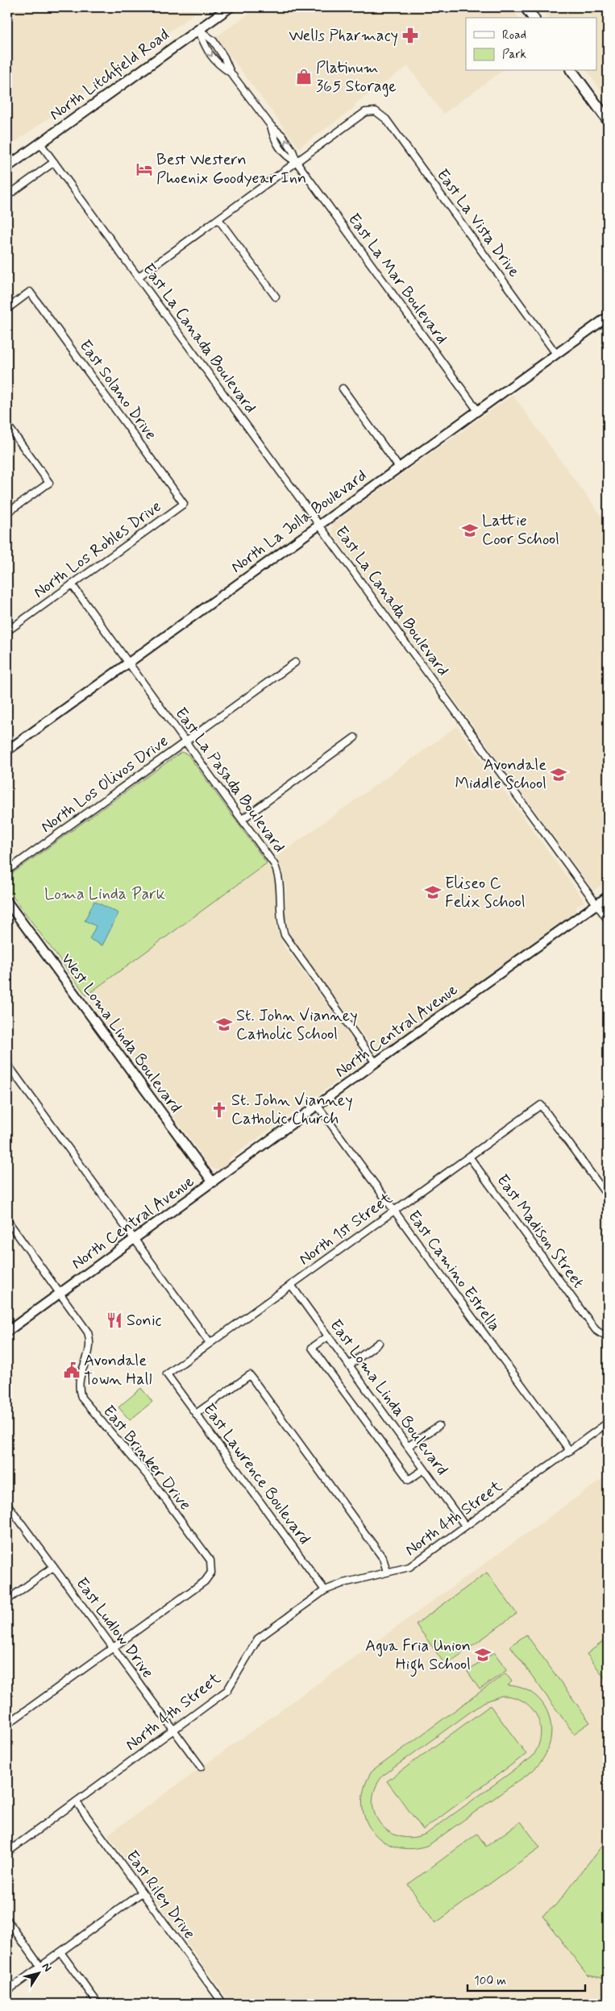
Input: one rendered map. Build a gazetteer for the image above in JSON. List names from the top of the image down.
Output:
{
  "streets": {
    "main road": ["North Litchfield Road"],
    "street": [
      "East La Vista Drive",
      "East La Mar Boulevard",
      "East La Canada Boulevard",
      "East Solano Drive",
      "North La Jolla Boulevard",
      "North Los Robles Drive",
      "East La Pasada Boulevard",
      "North Los Olivos Drive",
      "North Central Avenue",
      "West Loma Linda Boulevard",
      "North 1st Street",
      "East Madison Street",
      "East Camino Estrella",
      "East Loma Linda Boulevard",
      "East Brinker Drive",
      "East Lawrence Boulevard",
      "North 4th Street",
      "East Ludlow Drive",
      "East Riley Drive"
    ]
  },
  "crossings": [
    ["North Litchfield Road", "East La Mar Boulevard"],
    ["North Litchfield Road", "East La Canada Boulevard"],
    ["East La Vista Drive", "East La Mar Boulevard"],
    ["East La Vista Drive", "North La Jolla Boulevard"],
    ["East La Mar Boulevard", "North La Jolla Boulevard"],
    ["East La Canada Boulevard", "North La Jolla Boulevard"],
    ["East La Canada Boulevard", "North Central Avenue"],
    ["East Solano Drive", "North Los Robles Drive"],
    ["North La Jolla Boulevard", "East La Pasada Boulevard"],
    ["North Los Robles Drive", "East La Pasada Boulevard"],
    ["East La Pasada Boulevard", "North Los Olivos Drive"],
    ["East La Pasada Boulevard", "North Central Avenue"],
    ["North Central Avenue", "West Loma Linda Boulevard"],
    ["North Central Avenue", "East Camino Estrella"],
    ["North Central Avenue", "East Brinker Drive"],
    ["North 1st Street", "East Madison Street"],
    ["North 1st Street", "East Camino Estrella"],
    ["North 1st Street", "East Loma Linda Boulevard"],
    ["North 1st Street", "East Lawrence Boulevard"],
    ["East Camino Estrella", "North 4th Street"],
    ["East Loma Linda Boulevard", "North 4th Street"],
    ["East Brinker Drive", "East Ludlow Drive"],
    ["East Lawrence Boulevard", "North 4th Street"],
    ["North 4th Street", "East Ludlow Drive"],
    ["North 4th Street", "East Riley Drive"]
  ],
  "parks": ["Loma Linda Park"],
  "places": {
    "pharmacy": ["Wells Pharmacy"],
    "shop": ["Platinum 365 Storage"],
    "hotel": ["Best Western Phoenix Goodyear Inn"],
    "school or university": [
      "Lattie Coor School",
      "Avondale Middle School",
      "Eliseo C Felix School",
      "St. John Vianney Catholic School",
      "Agua Fria Union High School"
    ],
    "church": ["St. John Vianney Catholic Church"],
    "restaurant": ["Sonic"],
    "public building": ["Avondale Town Hall"]
  },
  "legend": ["Road", "Park"],
  "scale_bar": "100 m",
  "north": "top right"
}
